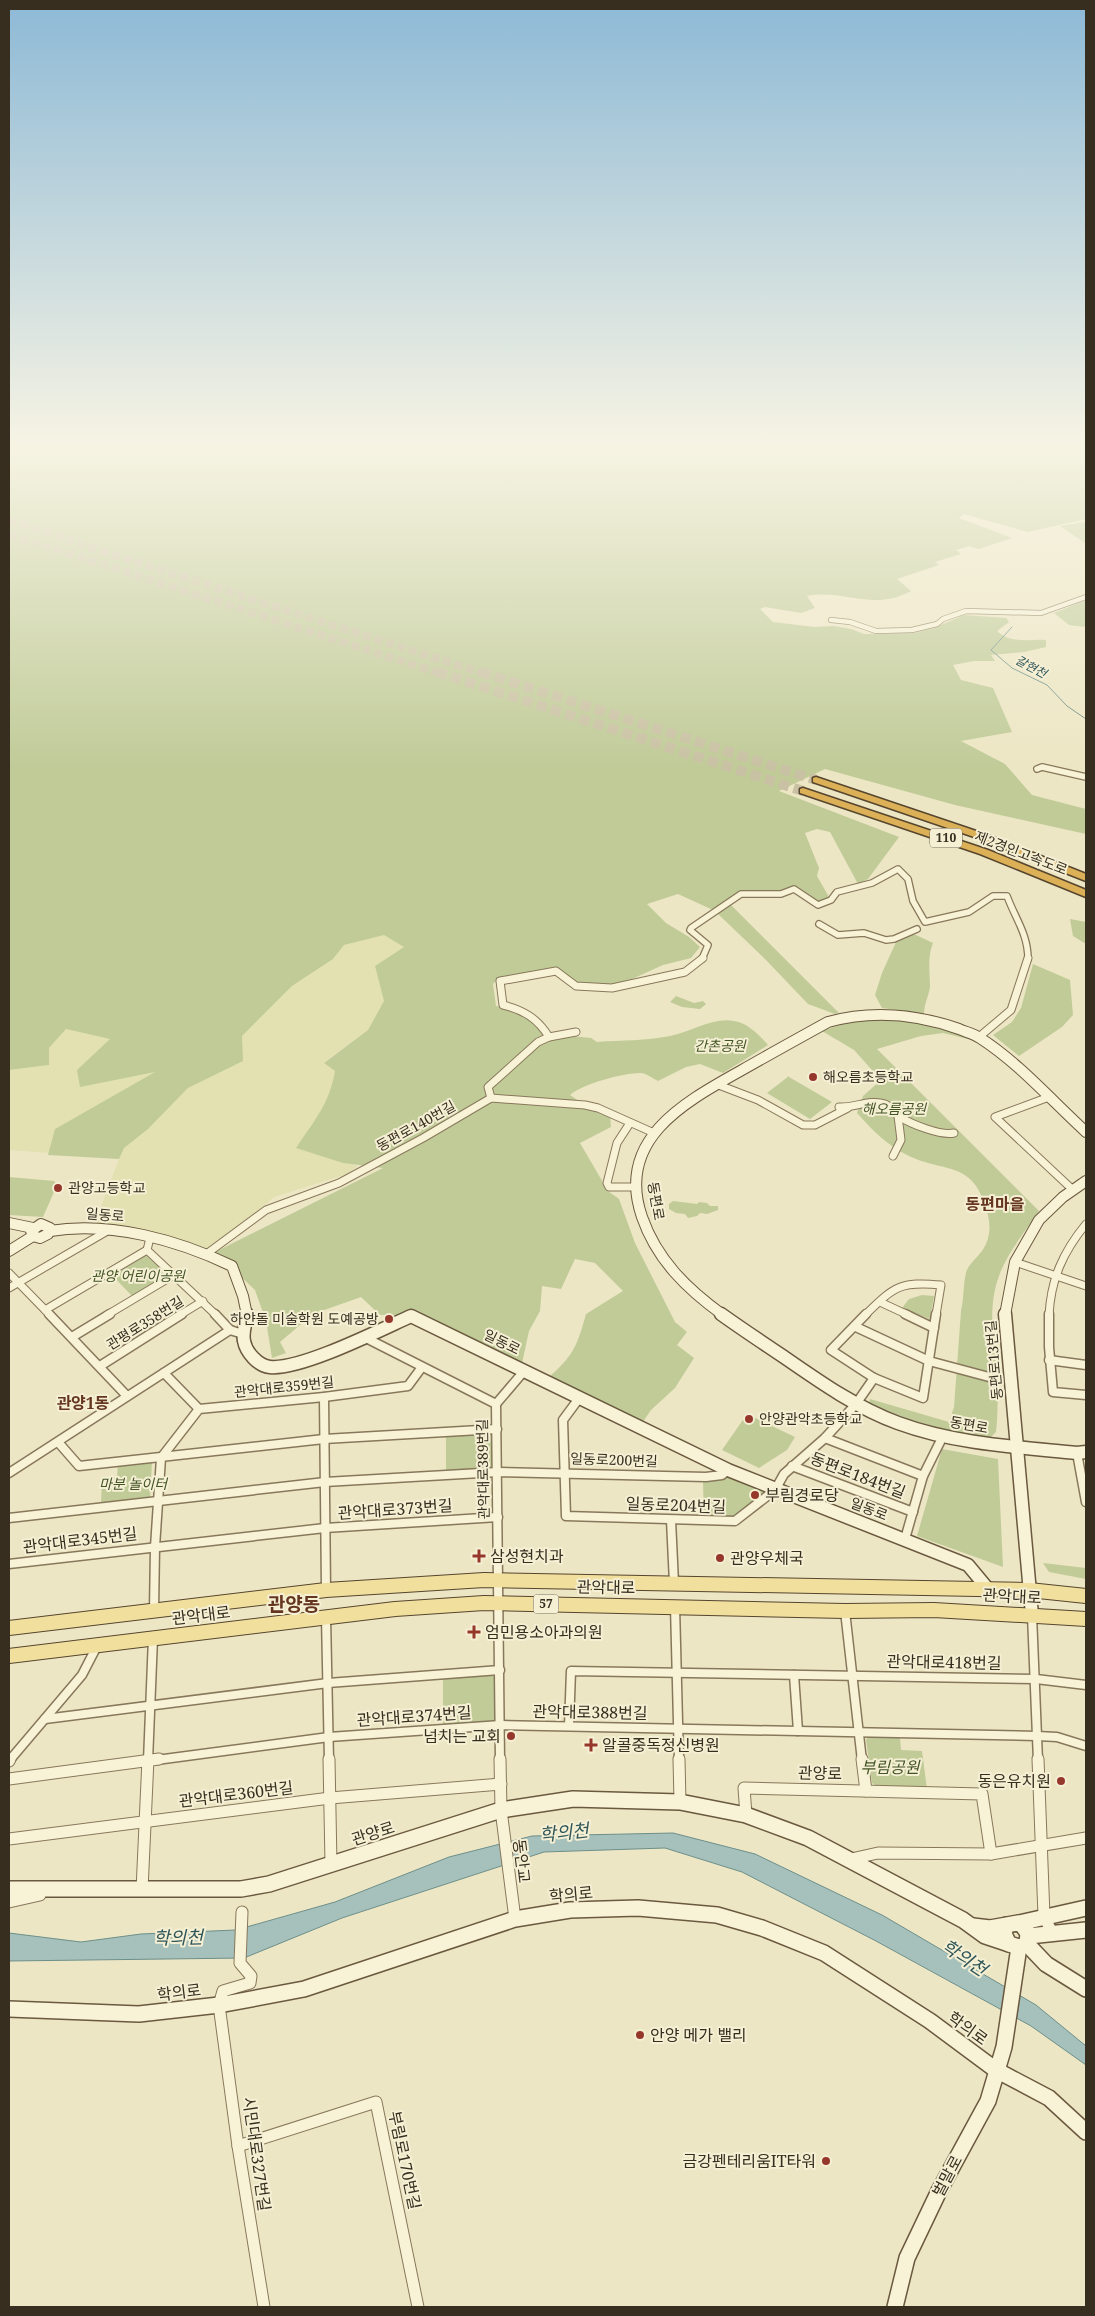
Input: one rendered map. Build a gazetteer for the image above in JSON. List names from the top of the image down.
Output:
{
  "streets": {
    "highway": ["110", "제2경인고속도로"],
    "main road": ["관악대로", "57"],
    "street": [
      "동편로140번길",
      "동편로",
      "일동로",
      "관평로358번길",
      "동편로13번길",
      "관악대로359번길",
      "일동로200번길",
      "관악대로389번길",
      "동편로184번길",
      "일동로204번길",
      "관악대로373번길",
      "관악대로345번길",
      "관악대로418번길",
      "관악대로388번길",
      "관악대로374번길",
      "관양로",
      "관악대로360번길",
      "동안교",
      "학의로",
      "시민대로327번길",
      "부림로170번길",
      "벌말로"
    ]
  },
  "crossings": [
    ["동편로140번길", "일동로"],
    ["동편로", "동편로13번길"],
    ["동편로", "동편로184번길"],
    ["일동로", "일동로200번길"],
    ["일동로", "관악대로389번길"],
    ["일동로", "동편로184번길"],
    ["일동로", "일동로204번길"],
    ["일동로", "관악대로"],
    ["관악대로359번길", "관악대로389번길"],
    ["관악대로359번길", "관악대로373번길"],
    ["일동로200번길", "관악대로389번길"],
    ["일동로200번길", "일동로204번길"],
    ["관악대로389번길", "관악대로373번길"],
    ["관악대로389번길", "관악대로"],
    ["동편로184번길", "일동로204번길"],
    ["관악대로373번길", "관악대로"],
    ["관악대로418번길", "관악대로388번길"],
    ["관악대로388번길", "관악대로374번길"],
    ["관양로", "동안교"],
    ["관양로", "벌말로"],
    ["동안교", "학의로"],
    ["학의로", "시민대로327번길"],
    ["학의로", "벌말로"],
    ["시민대로327번길", "부림로170번길"]
  ],
  "districts": ["동편마을", "관양1동", "관양동"],
  "water": ["갈현천", "학의천"],
  "parks": [
    "간촌공원",
    "해오름공원",
    "관양 어린이공원",
    "마분 놀이터",
    "부림공원"
  ],
  "places": {
    "other": [
      "해오름초등학교",
      "관양고등학교",
      "하얀돌 미술학원 도예공방",
      "안양관악초등학교",
      "부림경로당",
      "관양우체국",
      "넘치는 교회",
      "동은유치원",
      "안양 메가 밸리",
      "금강펜테리움IT타워"
    ],
    "health": ["삼성현치과", "엄민용소아과의원", "알콜중독정신병원"]
  }
}
